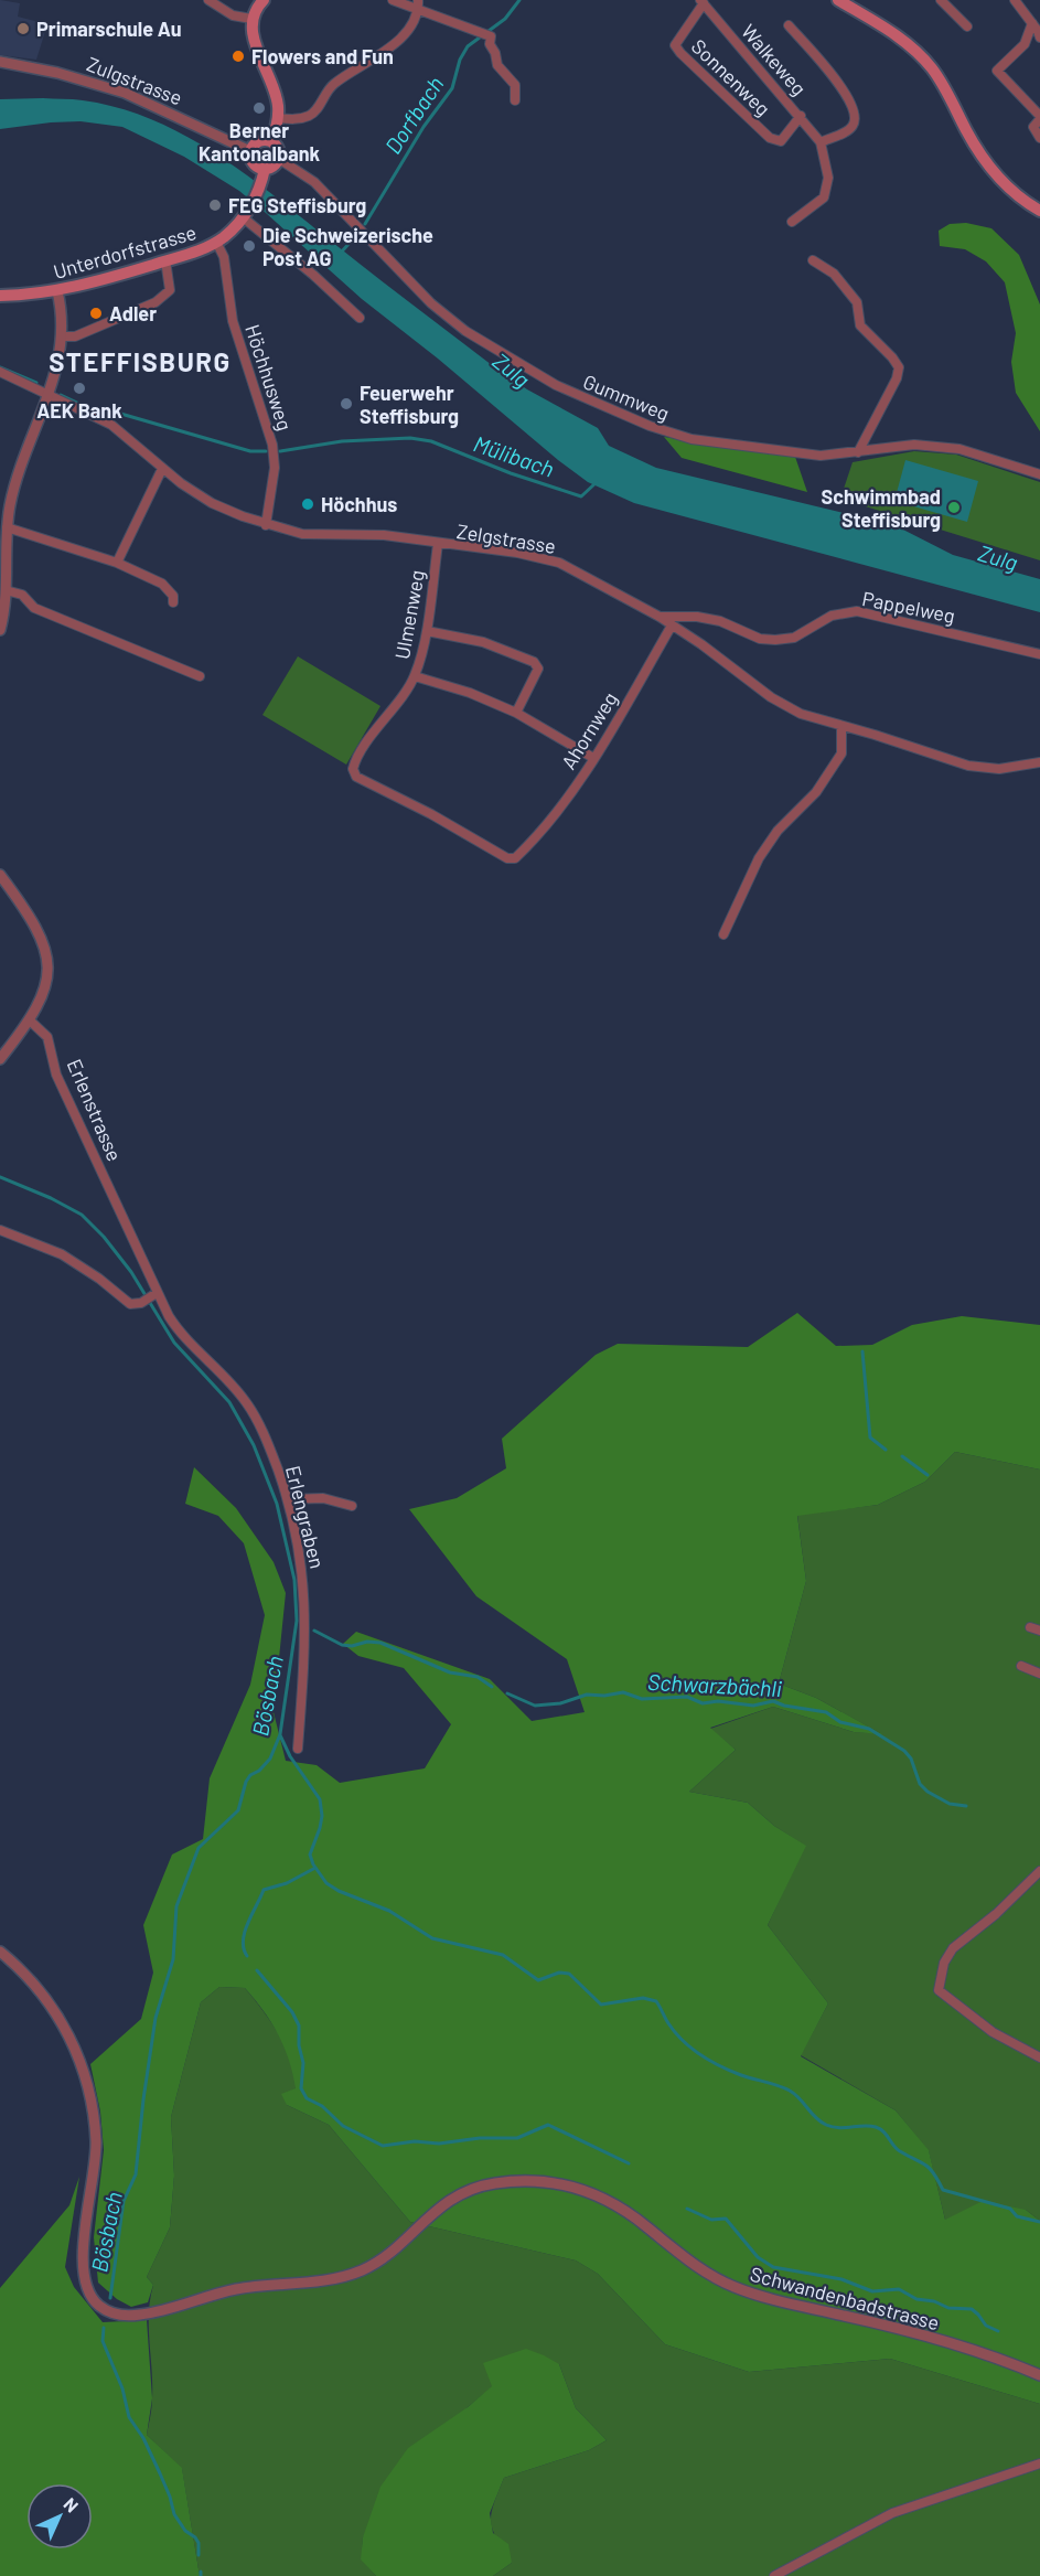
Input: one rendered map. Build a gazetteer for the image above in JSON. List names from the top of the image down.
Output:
{
  "streets": {
    "main road": ["Unterdorfstrasse"],
    "street": [
      "Walkeweg",
      "Sonnenweg",
      "Zulgstrasse",
      "Höchhusweg",
      "Gummweg",
      "Zelgstrasse",
      "Pappelweg",
      "Ulmenweg",
      "Ahornweg",
      "Erlenstrasse",
      "Erlengraben",
      "Schwandenbadstrasse"
    ]
  },
  "crossings": [
    ["Walkeweg", "Sonnenweg"],
    ["Zulgstrasse", "Unterdorfstrasse"],
    ["Zulgstrasse", "Gummweg"],
    ["Unterdorfstrasse", "Höchhusweg"],
    ["Unterdorfstrasse", "Gummweg"],
    ["Höchhusweg", "Zelgstrasse"],
    ["Zelgstrasse", "Pappelweg"],
    ["Zelgstrasse", "Ulmenweg"],
    ["Zelgstrasse", "Ahornweg"],
    ["Ulmenweg", "Ahornweg"],
    ["Erlenstrasse", "Erlengraben"]
  ],
  "districts": ["STEFFISBURG"],
  "water": [
    "Dorfbach",
    "Zulg",
    "Mülibach",
    "Schwarzbächli",
    "Bösbach"
  ],
  "places": [
    "Primarschule Au",
    "Flowers and Fun",
    "Berner Kantonalbank",
    "FEG Steffisburg",
    "Die Schweizerische Post AG",
    "Adler",
    "AEK Bank",
    "Feuerwehr Steffisburg",
    "Höchhus",
    "Schwimmbad Steffisburg"
  ],
  "north": "top right"
}
